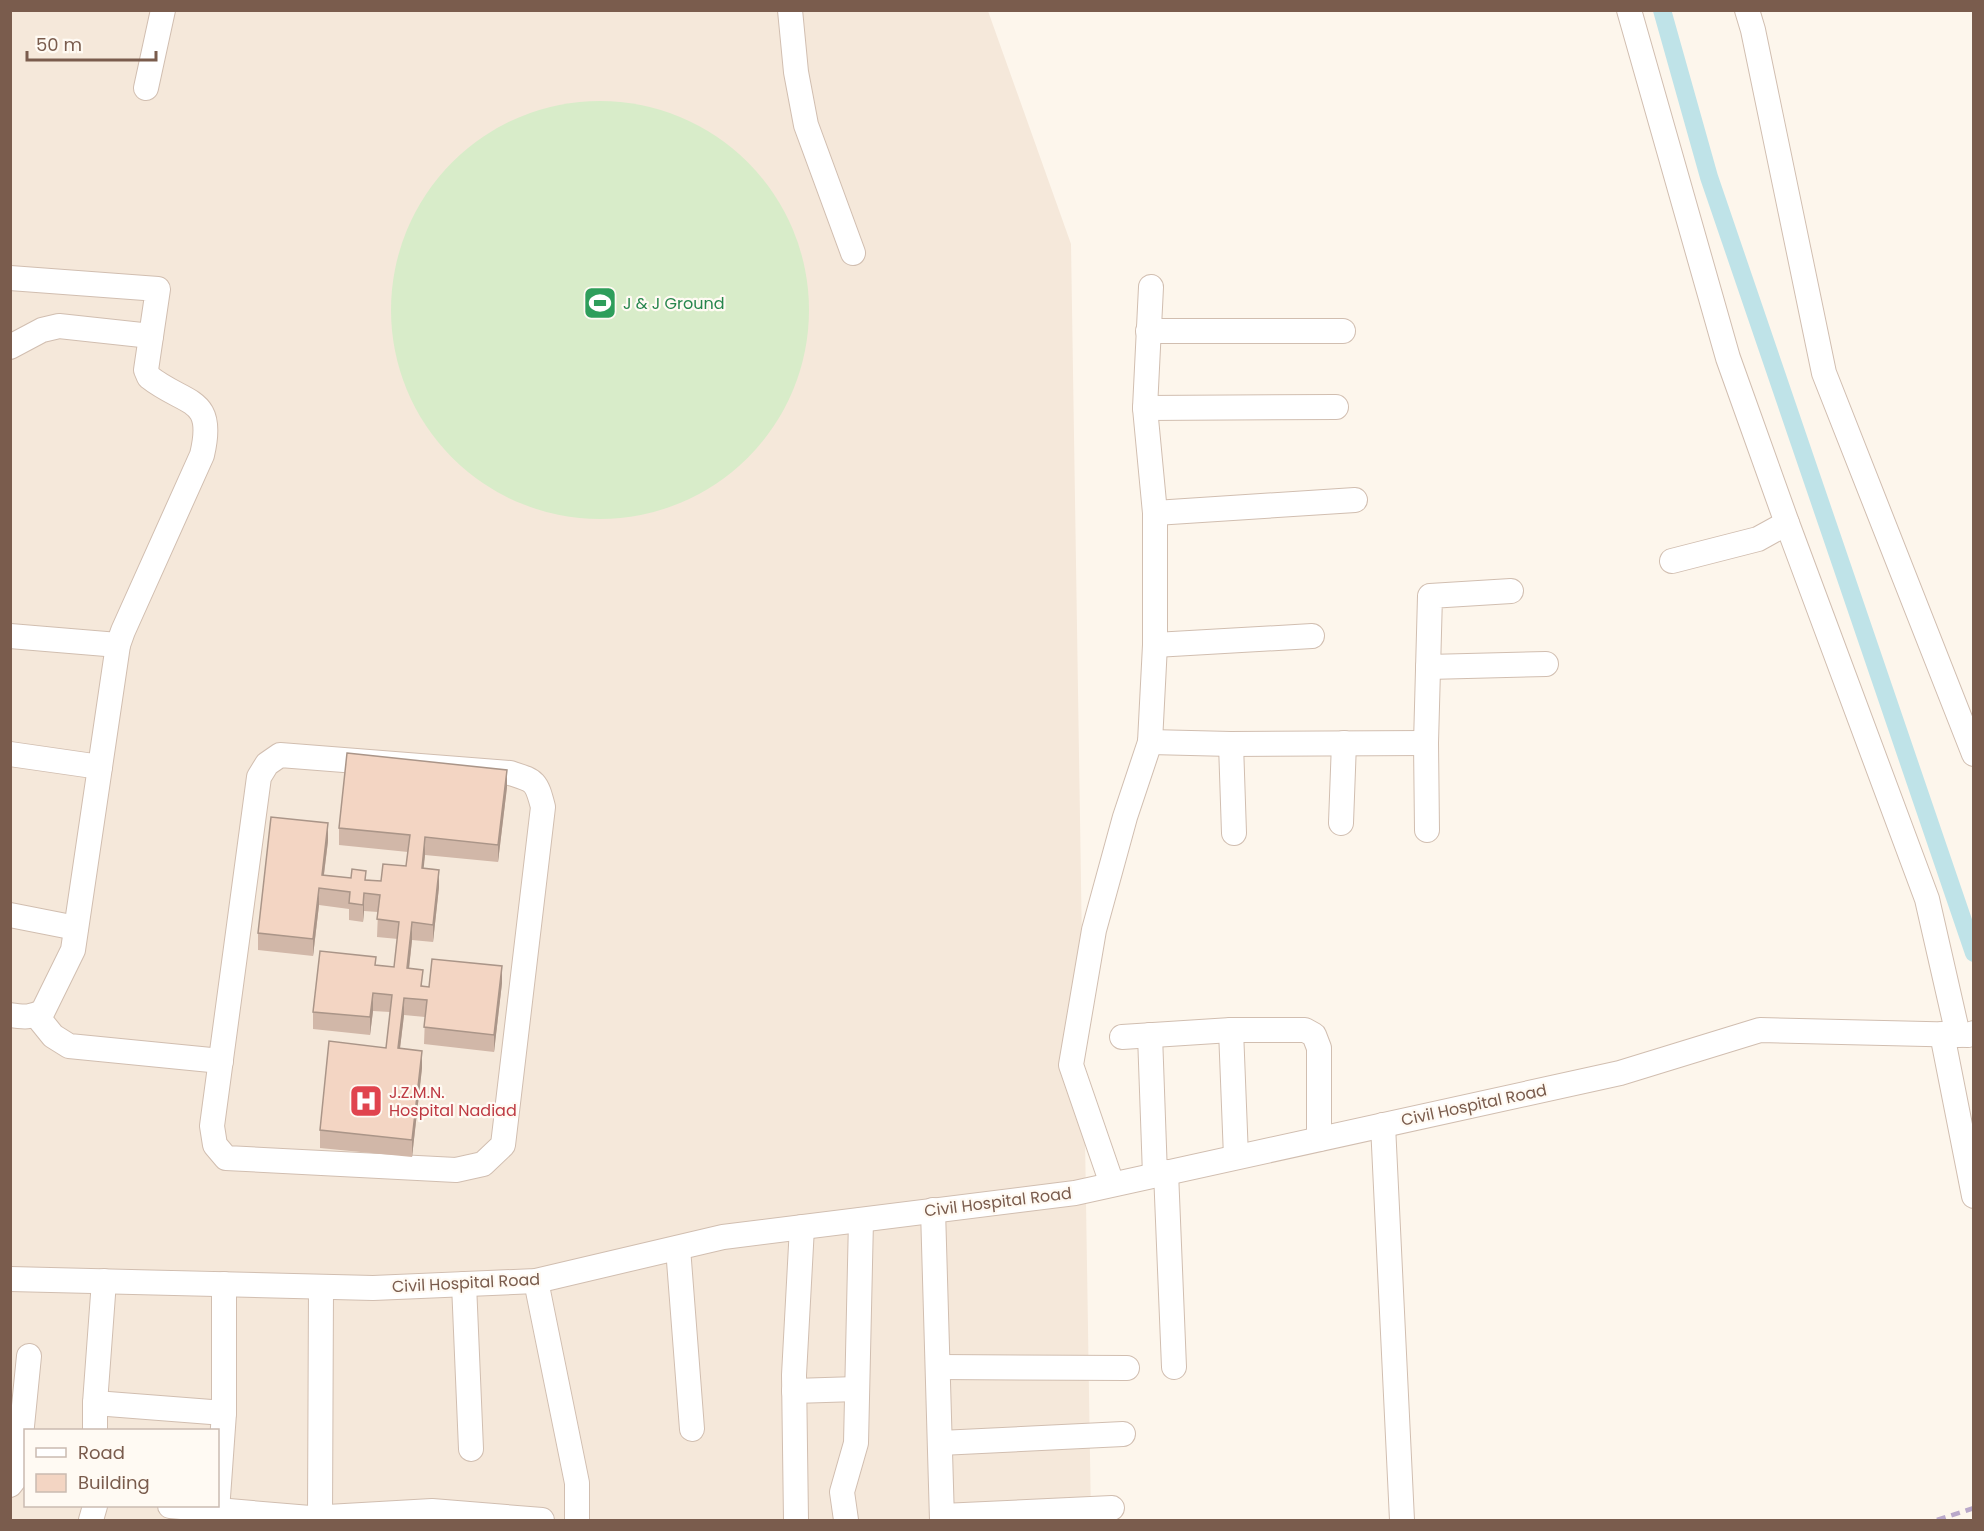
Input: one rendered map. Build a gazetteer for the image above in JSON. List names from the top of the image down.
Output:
{
  "streets": {
    "street": ["Civil Hospital Road"]
  },
  "places": {
    "sports": ["J & J Ground"],
    "hospital": ["J.Z.M.N. Hospital Nadiad"]
  },
  "legend": ["Road", "Building"],
  "scale_bar": "50 m"
}
